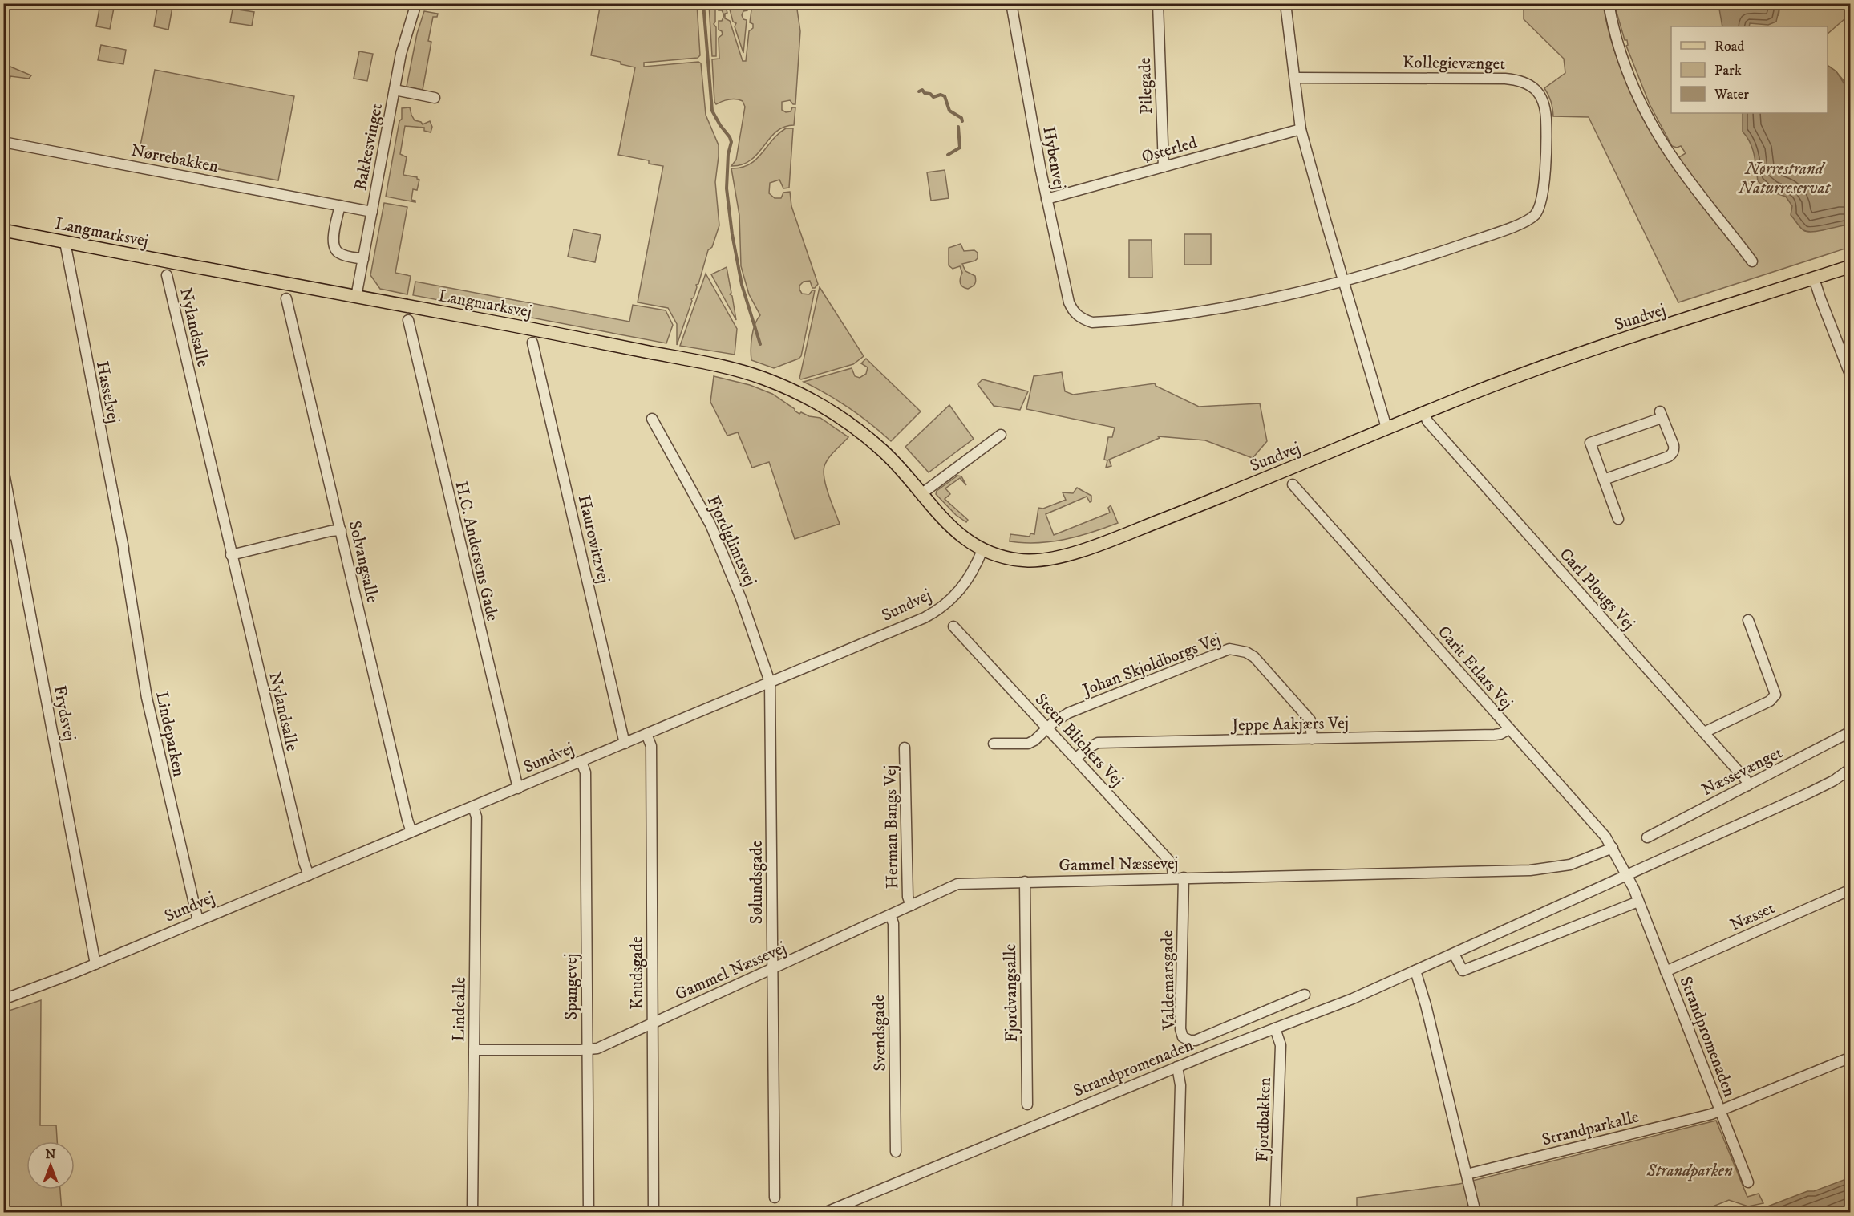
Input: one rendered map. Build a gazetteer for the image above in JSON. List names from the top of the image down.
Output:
{
  "streets": {
    "main road": ["Langmarksvej", "Sundvej"],
    "street": [
      "Kollegievænget",
      "Pilegade",
      "Bakkesvinget",
      "Østerled",
      "Nørrebakken",
      "Hybenvej",
      "Nylandsalle",
      "Hasselvej",
      "Haurowitzvej",
      "Fjordglimtsvej",
      "H.C. Andersens Gade",
      "Solvangsalle",
      "Carl Plougs Vej",
      "Johan Skjoldborgs Vej",
      "Carit Etlars Vej",
      "Frydsvej",
      "Jeppe Aakjærs Vej",
      "Lindeparken",
      "Steen Blichers Vej",
      "Næssevænget",
      "Herman Bangs Vej",
      "Gammel Næssevej",
      "Sølundsgade",
      "Næsset",
      "Knudsgade",
      "Valdemarsgade",
      "Spangevej",
      "Fjordvangsalle",
      "Lindealle",
      "Svendsgade",
      "Strandpromenaden",
      "Fjordbakken",
      "Strandparkalle"
    ]
  },
  "crossings": [
    ["Kollegievænget", "Hybenvej"],
    ["Pilegade", "Østerled"],
    ["Bakkesvinget", "Nørrebakken"],
    ["Bakkesvinget", "Langmarksvej"],
    ["Østerled", "Hybenvej"],
    ["Langmarksvej", "Sundvej"],
    ["Langmarksvej", "Hasselvej"],
    ["Sundvej", "Nylandsalle"],
    ["Sundvej", "Haurowitzvej"],
    ["Sundvej", "Fjordglimtsvej"],
    ["Sundvej", "H.C. Andersens Gade"],
    ["Sundvej", "Solvangsalle"],
    ["Sundvej", "Carl Plougs Vej"],
    ["Sundvej", "Frydsvej"],
    ["Sundvej", "Lindeparken"],
    ["Sundvej", "Sølundsgade"],
    ["Sundvej", "Knudsgade"],
    ["Sundvej", "Spangevej"],
    ["Sundvej", "Lindealle"],
    ["Hasselvej", "Lindeparken"],
    ["Fjordglimtsvej", "Sølundsgade"],
    ["Carl Plougs Vej", "Næssevænget"],
    ["Johan Skjoldborgs Vej", "Jeppe Aakjærs Vej"],
    ["Johan Skjoldborgs Vej", "Steen Blichers Vej"],
    ["Carit Etlars Vej", "Jeppe Aakjærs Vej"],
    ["Carit Etlars Vej", "Gammel Næssevej"],
    ["Carit Etlars Vej", "Strandpromenaden"],
    ["Jeppe Aakjærs Vej", "Steen Blichers Vej"],
    ["Steen Blichers Vej", "Gammel Næssevej"],
    ["Herman Bangs Vej", "Gammel Næssevej"],
    ["Gammel Næssevej", "Sølundsgade"],
    ["Gammel Næssevej", "Knudsgade"],
    ["Gammel Næssevej", "Valdemarsgade"],
    ["Gammel Næssevej", "Spangevej"],
    ["Gammel Næssevej", "Fjordvangsalle"],
    ["Gammel Næssevej", "Lindealle"],
    ["Gammel Næssevej", "Svendsgade"],
    ["Næsset", "Strandpromenaden"],
    ["Strandpromenaden", "Fjordbakken"],
    ["Strandpromenaden", "Strandparkalle"]
  ],
  "parks": ["Nørrestrand Naturreservat", "Strandparken"],
  "legend": ["Road", "Park", "Water"],
  "north": "top"
}
